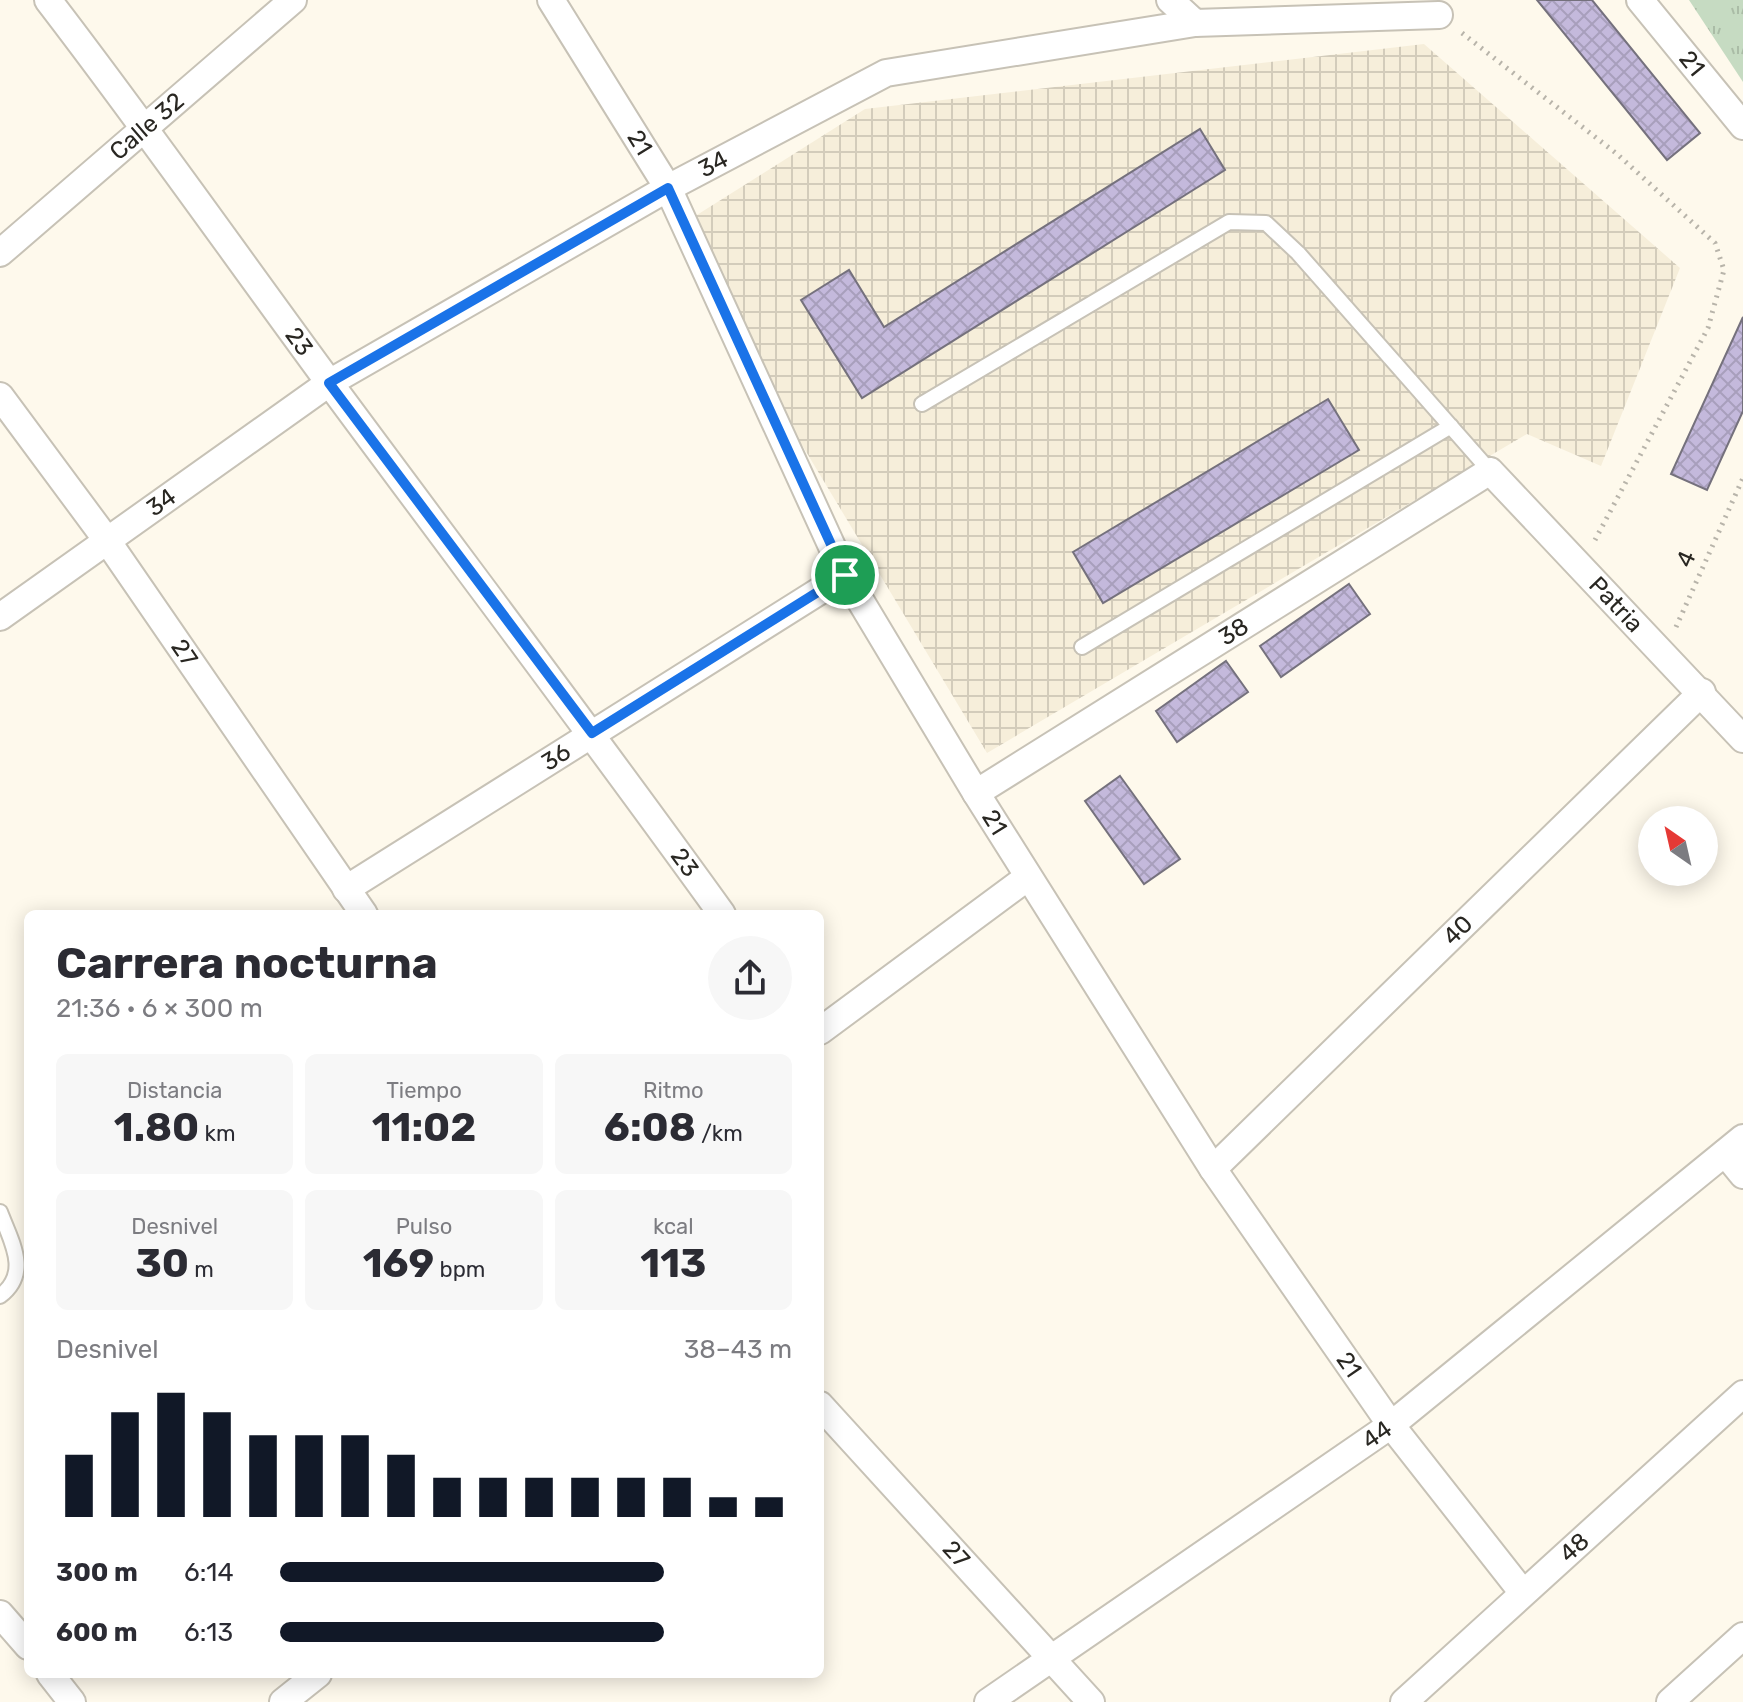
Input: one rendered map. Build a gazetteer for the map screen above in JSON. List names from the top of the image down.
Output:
{
  "streets": {
    "street": [
      "21",
      "Calle 32",
      "34",
      "23",
      "Patria",
      "38",
      "27",
      "36",
      "40",
      "44",
      "48"
    ],
    "path": ["4"]
  },
  "crossings": [
    ["21", "34"],
    ["21", "38"],
    ["21", "36"],
    ["21", "40"],
    ["21", "44"],
    ["21", "48"],
    ["Calle 32", "23"],
    ["34", "23"],
    ["34", "27"],
    ["23", "36"],
    ["4", "Patria"],
    ["Patria", "38"],
    ["Patria", "40"],
    ["27", "36"],
    ["27", "44"]
  ],
  "north": "top left",
  "page": {
    "heading": ["Carrera nocturna", "21:36 · 6 × 300 m"],
    "stats": [
      ["Distancia", "1.80 km"],
      ["Tiempo", "11:02"],
      ["Ritmo", "6:08 /km"],
      ["Desnivel", "30 m"],
      ["Pulso", "169 bpm"],
      ["kcal", "113"]
    ],
    "chart": ["Desnivel", "38–43 m"],
    "list": [
      {
        "name": "300 m",
        "note": "6:14"
      },
      {
        "name": "600 m",
        "note": "6:13"
      }
    ]
  }
}
